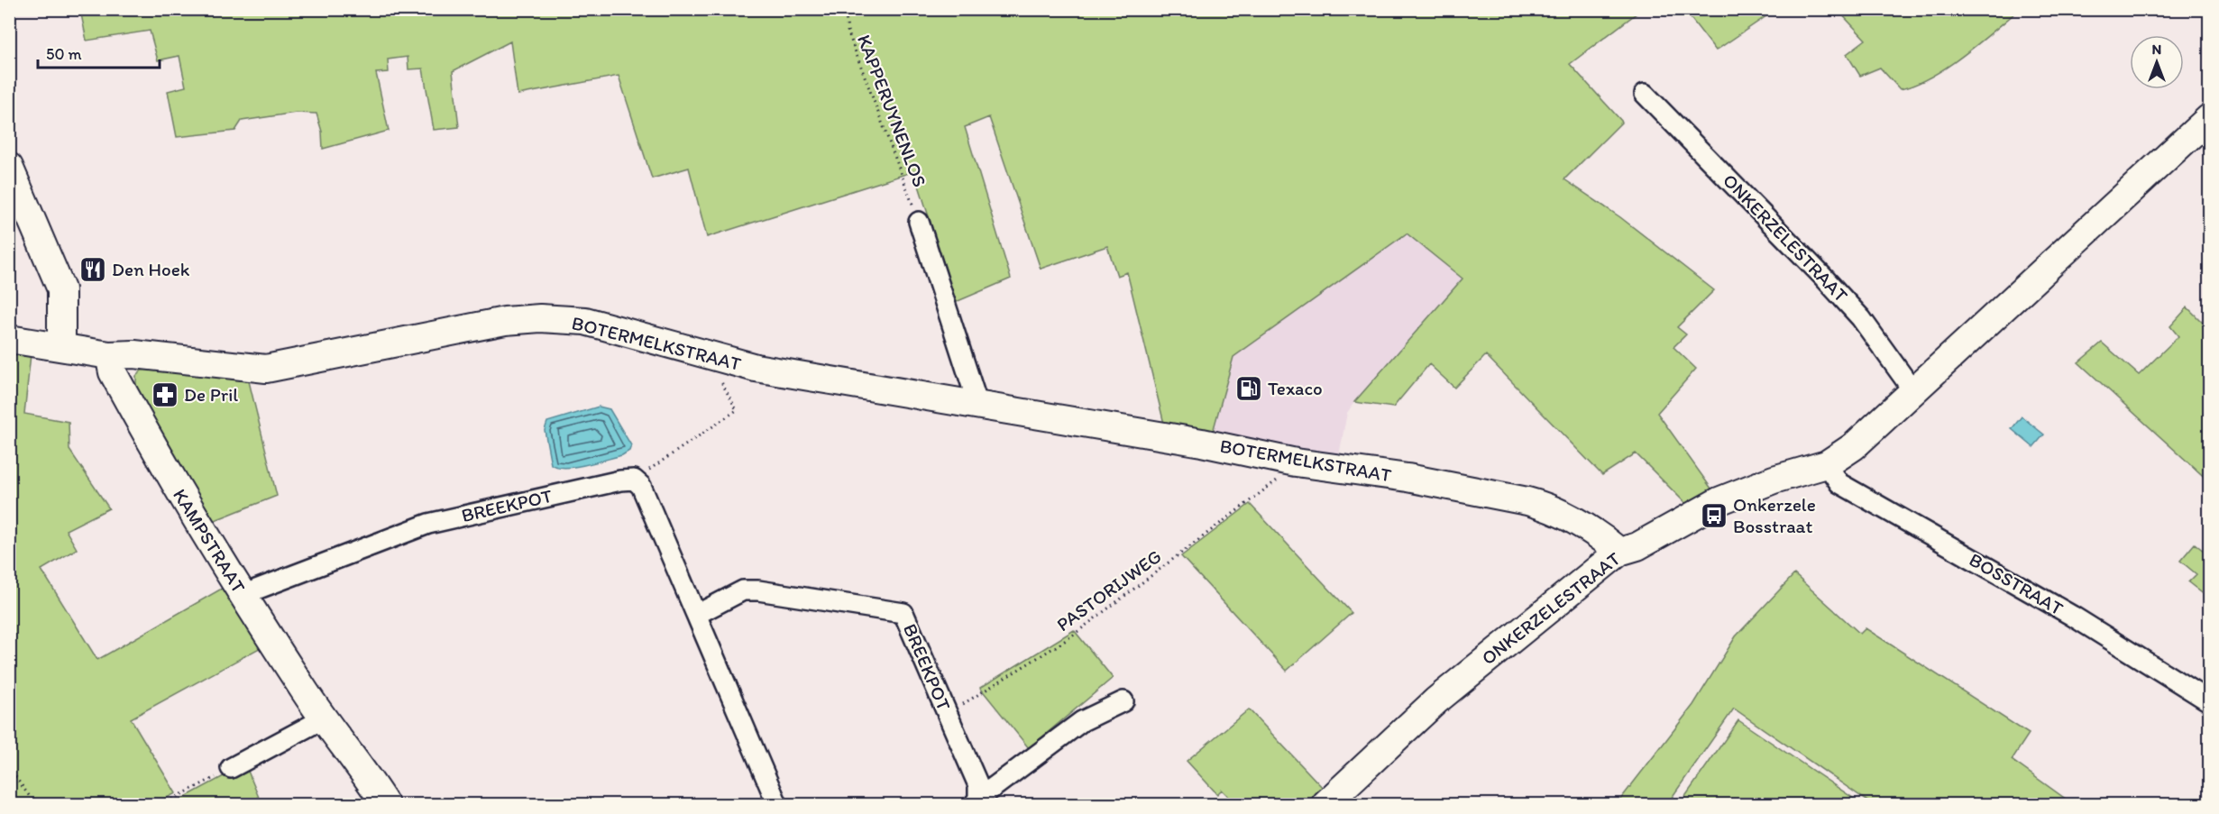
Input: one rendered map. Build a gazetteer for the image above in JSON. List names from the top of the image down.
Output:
{
  "streets": {
    "street": [
      "ONKERZELESTRAAT",
      "BOTERMELKSTRAAT",
      "BREEKPOT",
      "KAMPSTRAAT",
      "BOSSTRAAT"
    ],
    "path": ["KAPPERUYNENLOS", "PASTORIJWEG"]
  },
  "crossings": [
    ["ONKERZELESTRAAT", "BOTERMELKSTRAAT"],
    ["ONKERZELESTRAAT", "BOSSTRAAT"],
    ["BOTERMELKSTRAAT", "KAMPSTRAAT"],
    ["BREEKPOT", "KAMPSTRAAT"],
    ["BREEKPOT", "PASTORIJWEG"]
  ],
  "places": {
    "restaurant": ["Den Hoek"],
    "fuel station": ["Texaco"],
    "pharmacy": ["De Pril"],
    "bus stop": ["Onkerzele Bosstraat"]
  },
  "scale_bar": "50 m",
  "north": "top"
}
